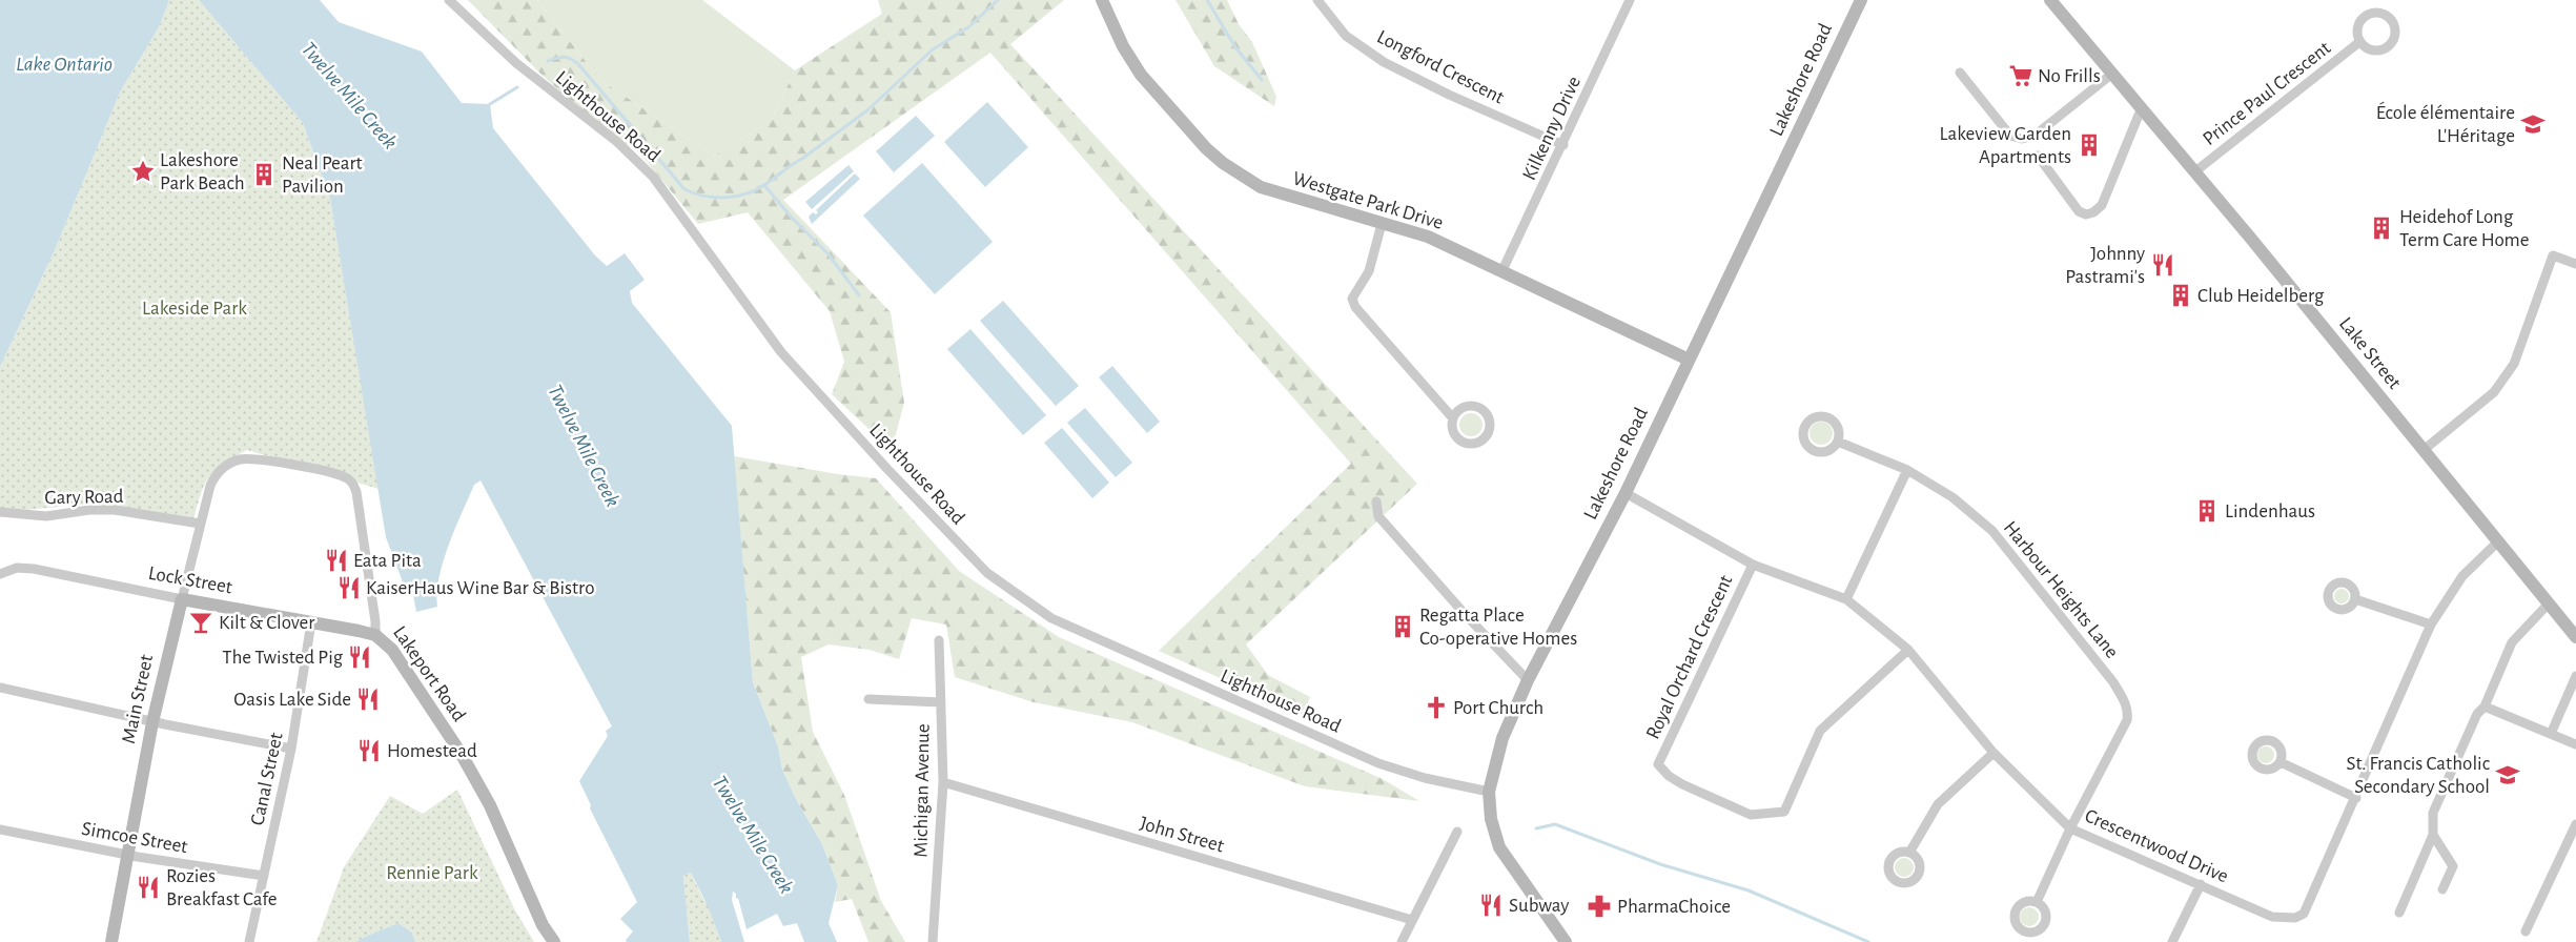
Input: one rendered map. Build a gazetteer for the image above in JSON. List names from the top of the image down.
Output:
{
  "streets": {
    "main road": [
      "Lakeshore Road",
      "Westgate Park Drive",
      "Lake Street",
      "Lock Street",
      "Lakeport Road",
      "Main Street"
    ],
    "street": [
      "Longford Crescent",
      "Prince Paul Crescent",
      "Lighthouse Road",
      "Kilkenny Drive",
      "Gary Road",
      "Harbour Heights Lane",
      "Royal Orchard Crescent",
      "Canal Street",
      "Michigan Avenue",
      "John Street",
      "Simcoe Street",
      "Crescentwood Drive"
    ]
  },
  "crossings": [
    ["Longford Crescent", "Kilkenny Drive"],
    ["Lakeshore Road", "Lighthouse Road"],
    ["Lakeshore Road", "Westgate Park Drive"],
    ["Lakeshore Road", "Crescentwood Drive"],
    ["Prince Paul Crescent", "Lake Street"],
    ["Kilkenny Drive", "Westgate Park Drive"],
    ["Lake Street", "Crescentwood Drive"],
    ["Gary Road", "Main Street"],
    ["Lock Street", "Lakeport Road"],
    ["Lock Street", "Main Street"],
    ["Lock Street", "Canal Street"],
    ["Harbour Heights Lane", "Crescentwood Drive"],
    ["Royal Orchard Crescent", "Crescentwood Drive"],
    ["Lakeport Road", "Main Street"],
    ["Main Street", "Simcoe Street"],
    ["Canal Street", "Simcoe Street"],
    ["Michigan Avenue", "John Street"]
  ],
  "water": ["Lake Ontario", "Twelve Mile Creek"],
  "parks": ["Lakeside Park", "Rennie Park"],
  "places": {
    "supermarket": ["No Frills"],
    "school or university": ["École élémentaire L'Héritage", "St. Francis Catholic Secondary School"],
    "building": [
      "Lakeview Garden Apartments",
      "Neal Peart Pavilion",
      "Heidehof Long Term Care Home",
      "Club Heidelberg",
      "Lindenhaus",
      "Regatta Place Co-operative Homes"
    ],
    "place": ["Lakeshore Park Beach"],
    "restaurant": [
      "Johnny Pastrami's",
      "Eata Pita",
      "KaiserHaus Wine Bar & Bistro",
      "The Twisted Pig",
      "Oasis Lake Side",
      "Homestead",
      "Rozies Breakfast Cafe",
      "Subway"
    ],
    "bar": ["Kilt & Clover"],
    "church": ["Port Church"],
    "pharmacy": ["PharmaChoice"]
  }
}
